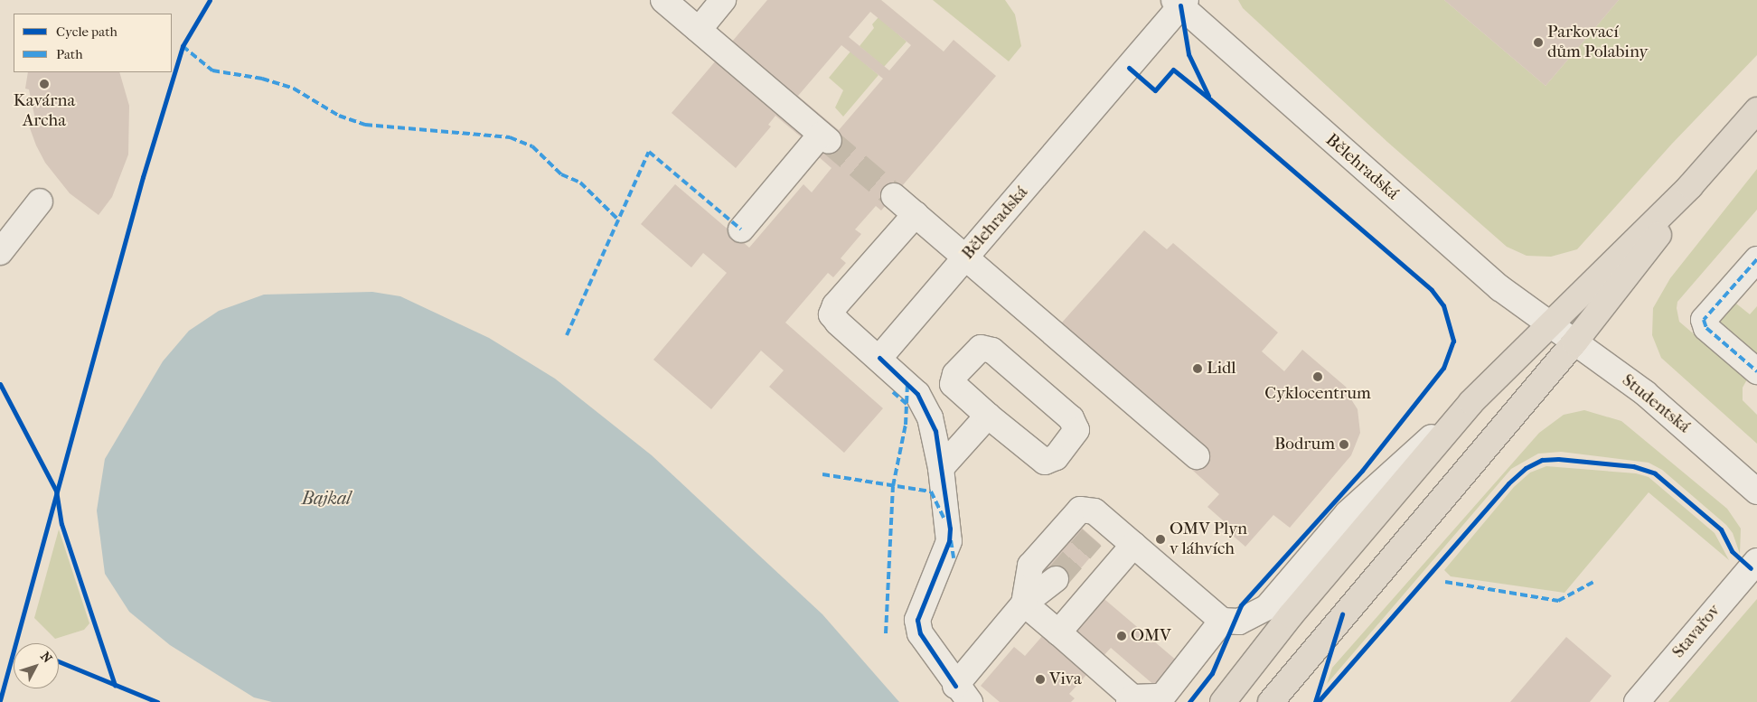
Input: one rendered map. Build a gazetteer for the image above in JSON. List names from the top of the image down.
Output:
{
  "streets": {
    "street": ["Bělehradská", "Studentská", "Stavařov"]
  },
  "crossings": [
    ["Bělehradská", "Studentská"]
  ],
  "water": ["Bajkal"],
  "places": [
    "Parkovací dům Polabiny",
    "Kavárna Archa",
    "Lidl",
    "Cyklocentrum",
    "Bodrum",
    "OMV Plyn v láhvích",
    "OMV",
    "Viva"
  ],
  "legend": ["Cycle path", "Path"],
  "north": "top right"
}
